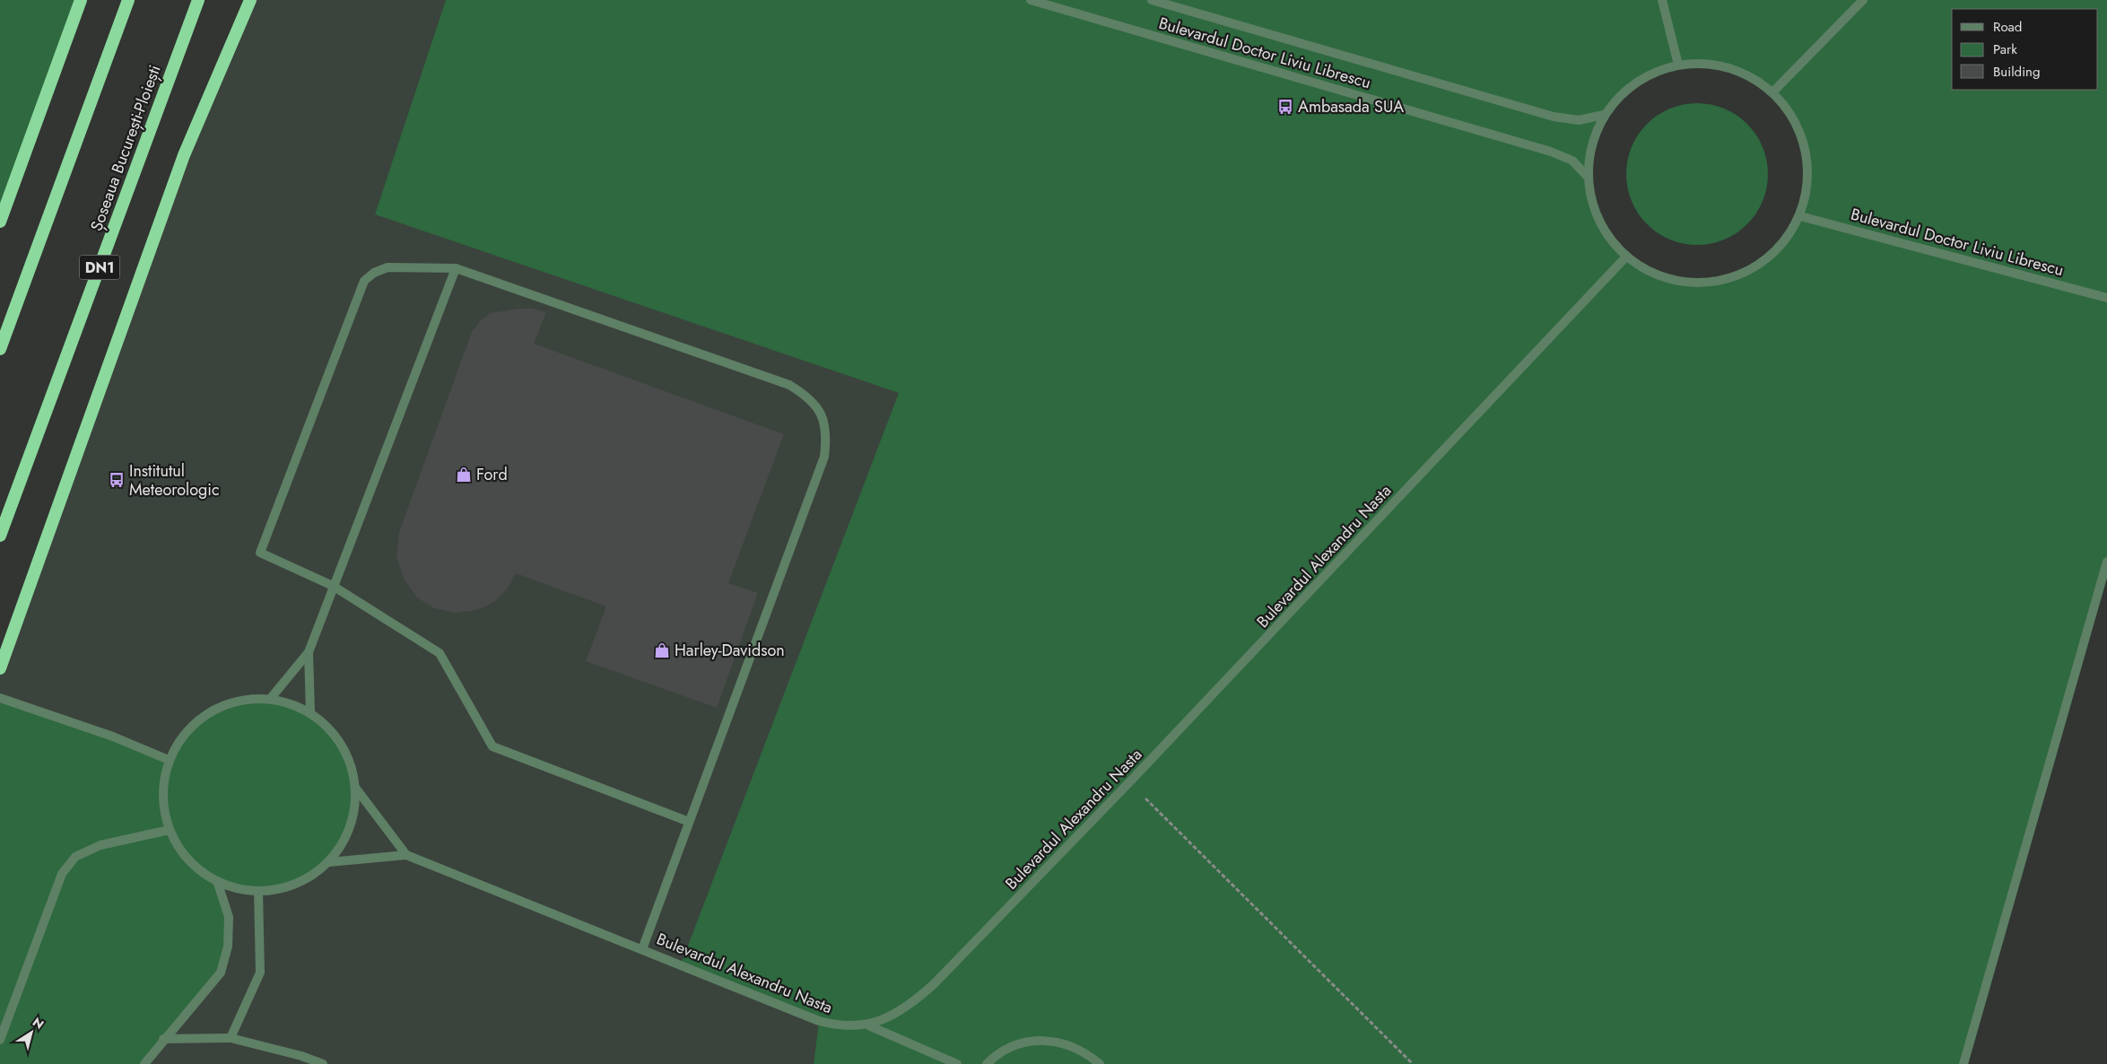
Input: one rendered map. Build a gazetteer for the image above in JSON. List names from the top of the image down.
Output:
{
  "streets": {
    "highway": ["Șoseaua București-Ploiești", "DN1"],
    "street": ["Bulevardul Doctor Liviu Librescu", "Bulevardul Alexandru Nasta"]
  },
  "places": {
    "bus stop": ["Ambasada SUA", "Institutul Meteorologic"],
    "shop": ["Ford", "Harley-Davidson"]
  },
  "legend": ["Road", "Park", "Building"],
  "north": "top right"
}
